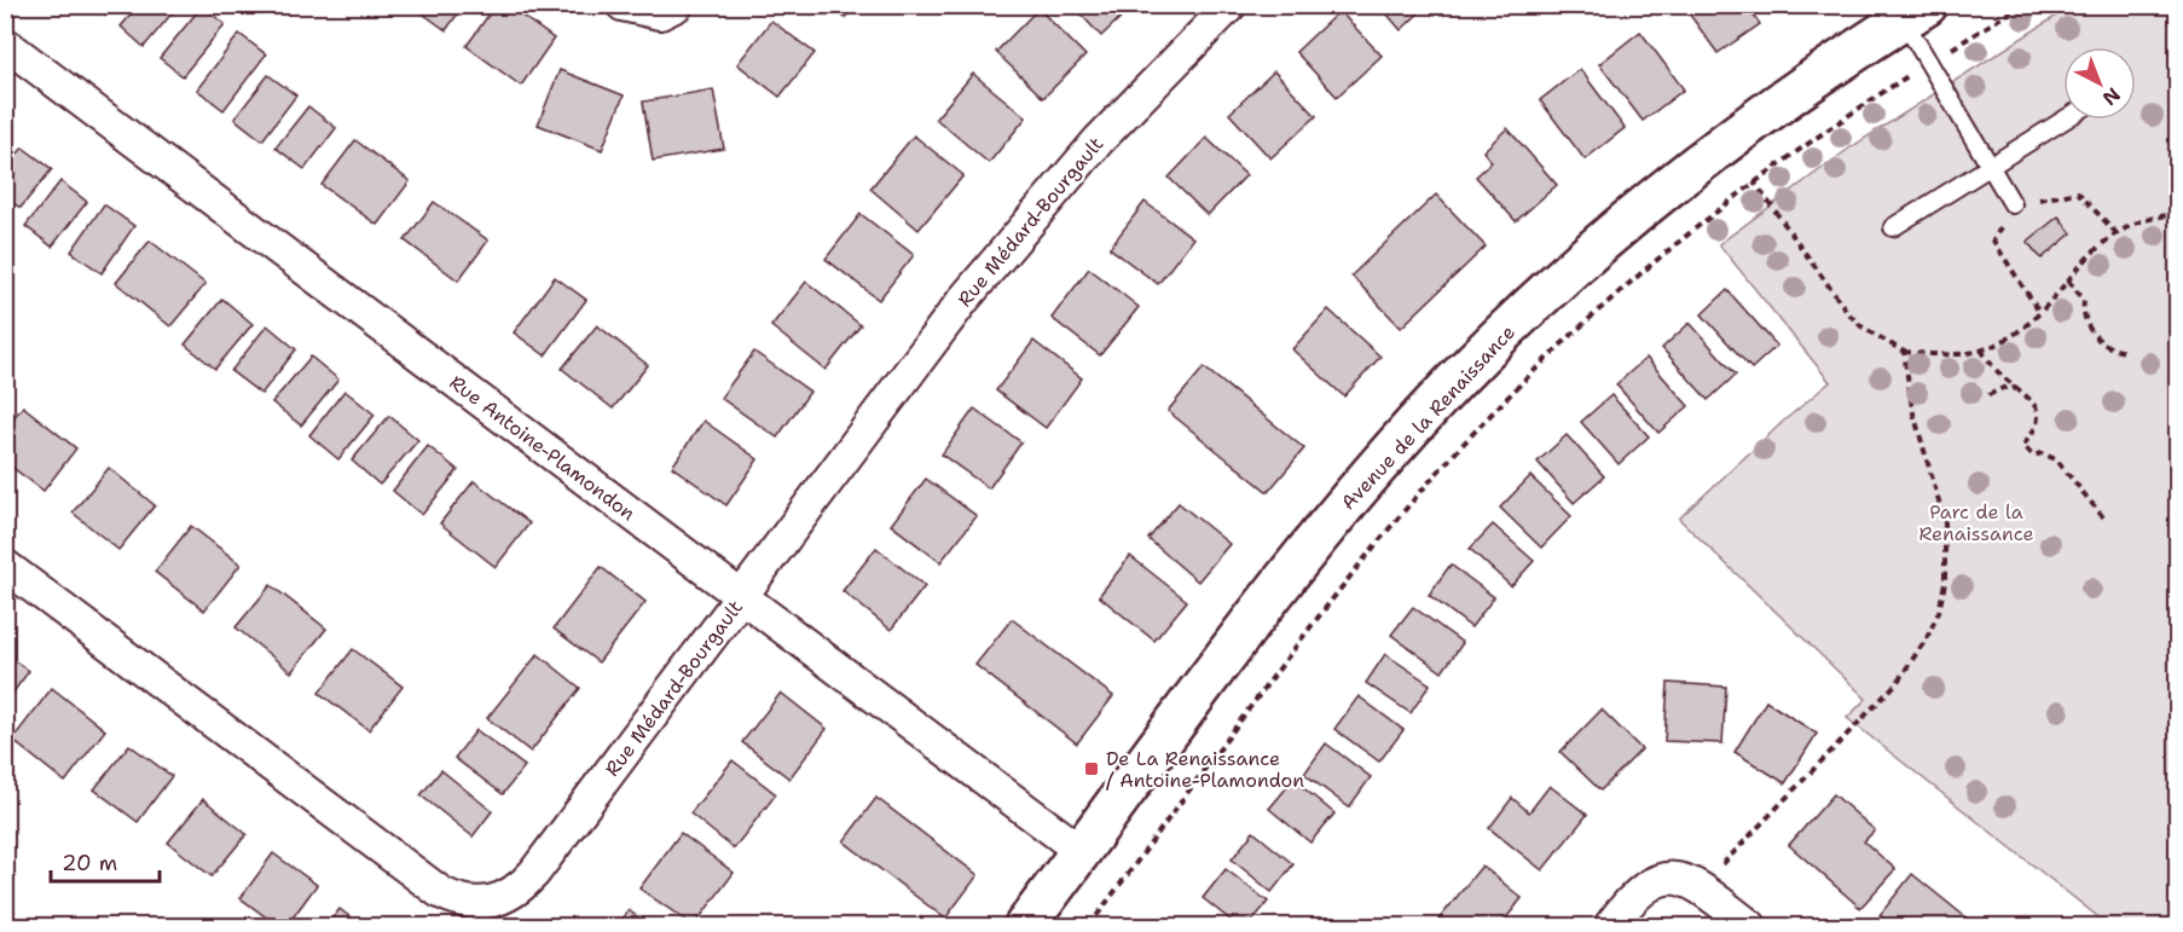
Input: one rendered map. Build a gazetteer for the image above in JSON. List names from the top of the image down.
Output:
{
  "streets": {
    "street": ["Rue Médard-Bourgault", "Avenue de la Renaissance", "Rue Antoine-Plamondon"]
  },
  "crossings": [
    ["Rue Médard-Bourgault", "Rue Antoine-Plamondon"],
    ["Avenue de la Renaissance", "Rue Antoine-Plamondon"]
  ],
  "parks": ["Parc de la Renaissance"],
  "places": {
    "transit": ["De La Renaissance / Antoine-Plamondon"]
  },
  "scale_bar": "20 m",
  "north": "bottom right"
}
